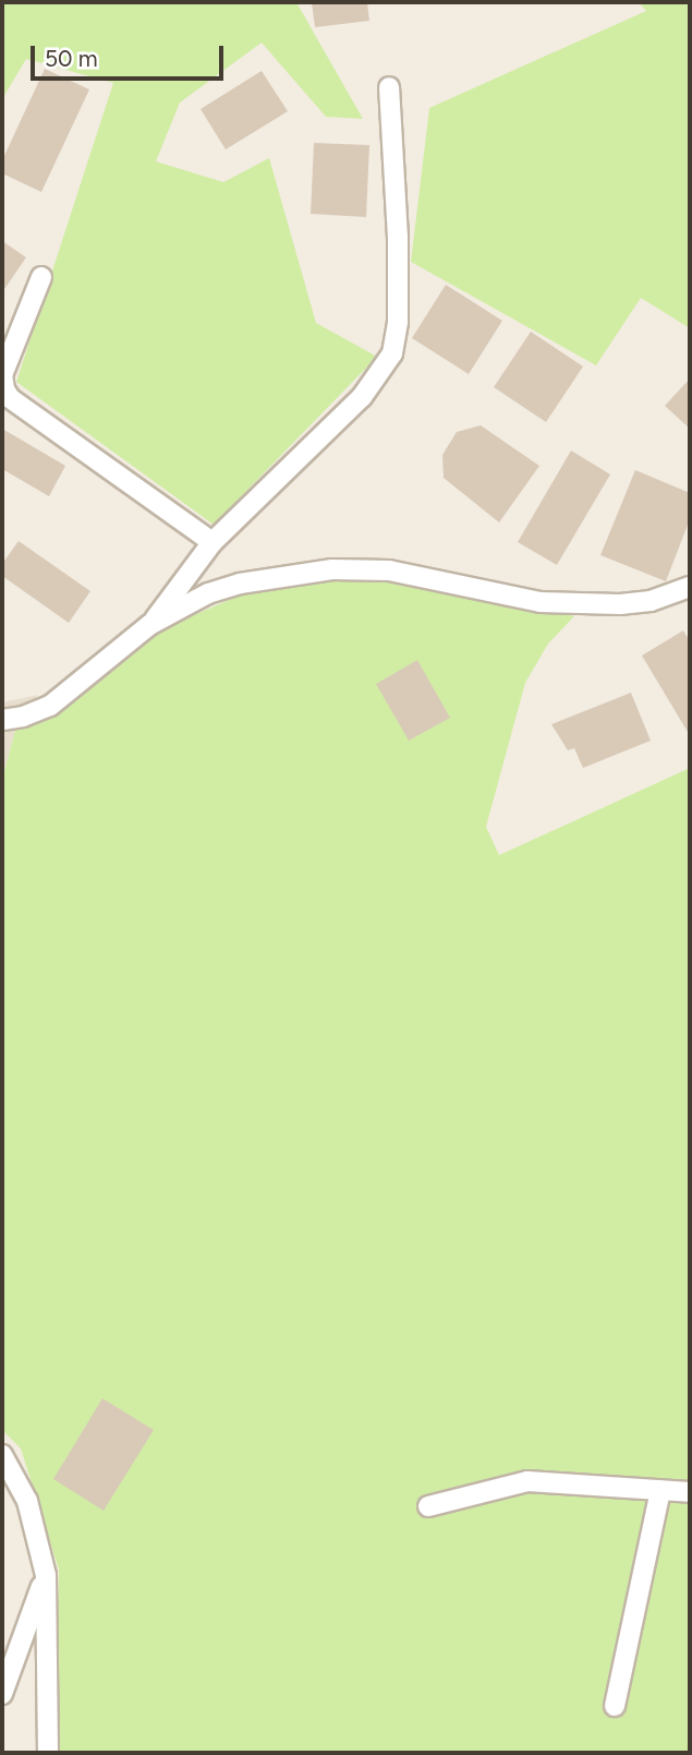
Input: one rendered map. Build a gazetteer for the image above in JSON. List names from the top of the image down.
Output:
{
  "scale_bar": "50 m"
}
